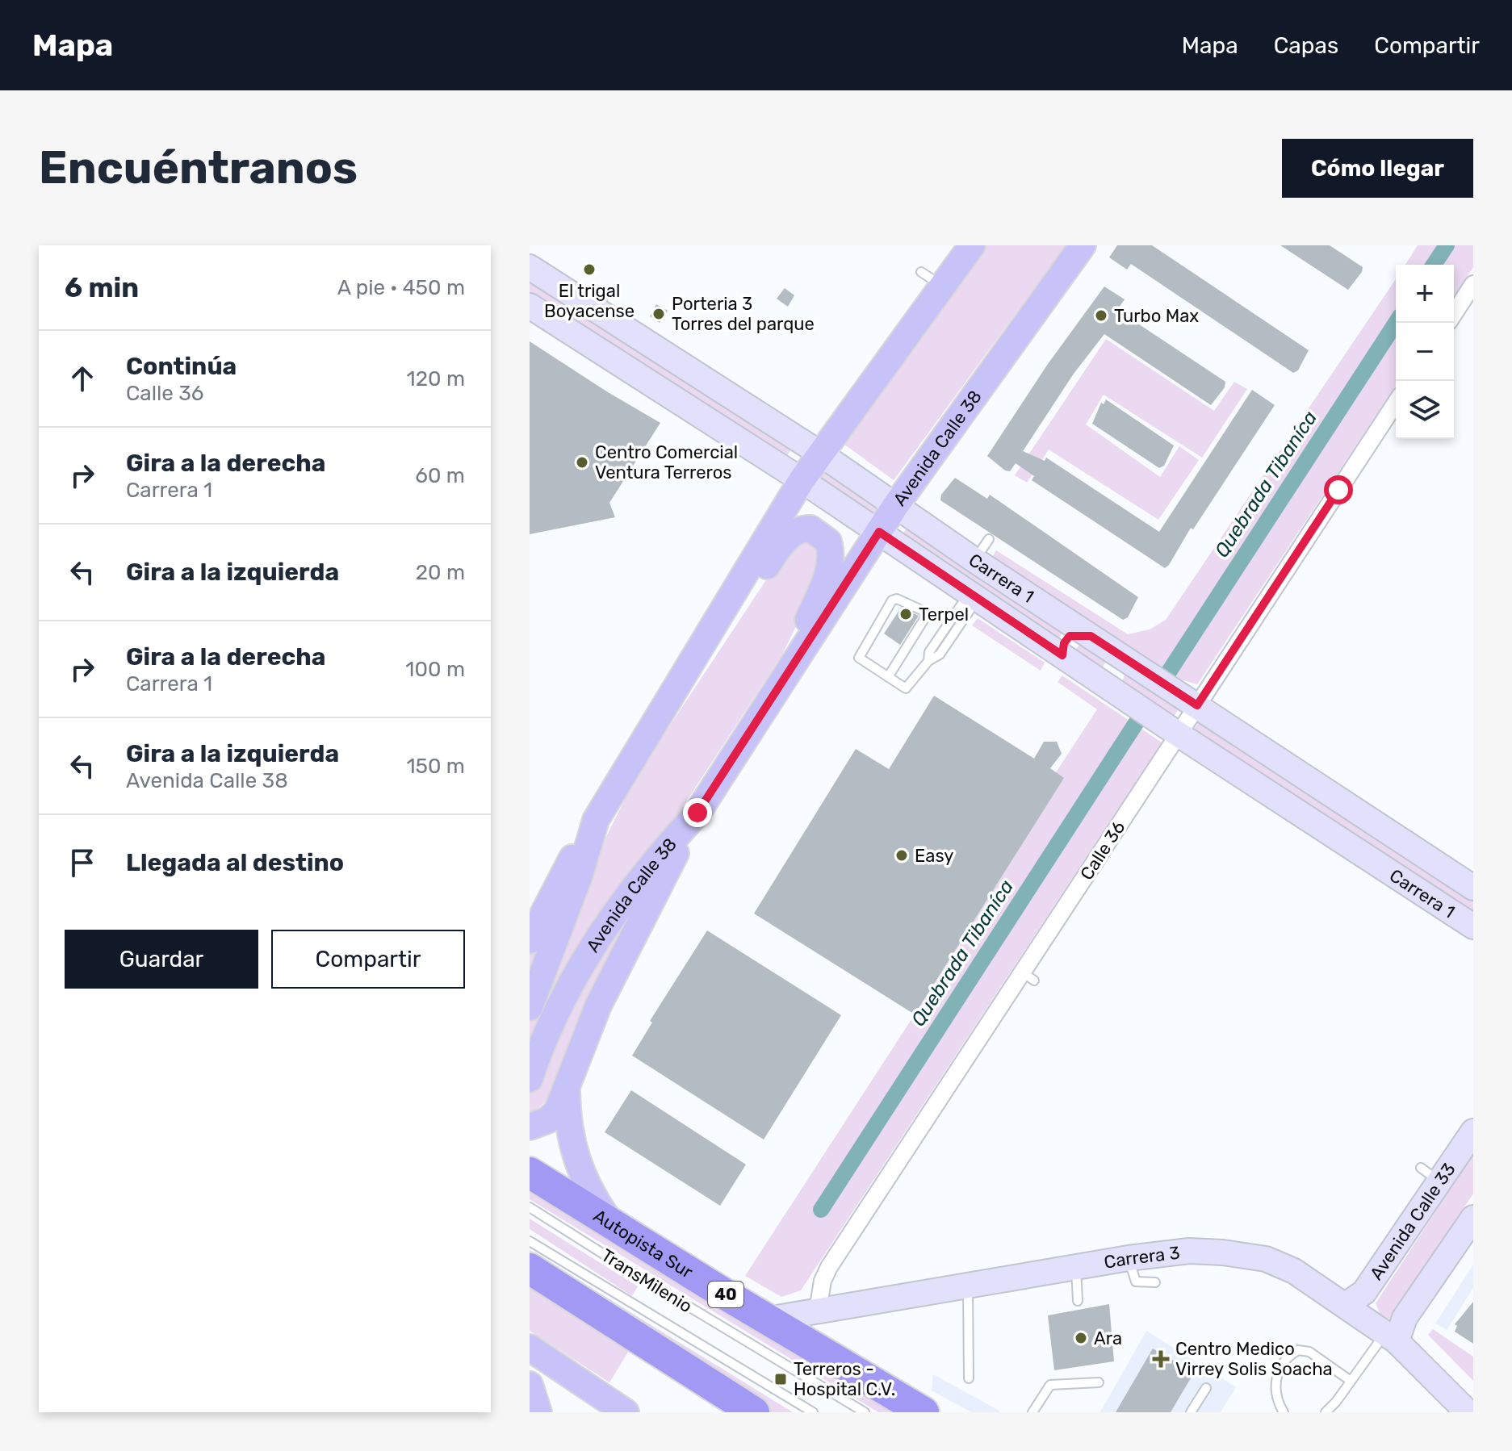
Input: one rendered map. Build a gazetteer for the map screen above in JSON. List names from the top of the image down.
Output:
{
  "streets": {
    "highway": ["Autopista Sur", "40"],
    "main road": ["Avenida Calle 38"],
    "street": [
      "Carrera 1",
      "Calle 36",
      "Avenida Calle 33",
      "Carrera 3"
    ],
    "lane": ["TransMilenio"]
  },
  "crossings": [
    ["Avenida Calle 38", "Carrera 1"],
    ["Carrera 1", "Calle 36"],
    ["Calle 36", "Carrera 3"],
    ["Avenida Calle 33", "Carrera 3"],
    ["Autopista Sur", "Carrera 3"]
  ],
  "water": ["Quebrada Tibaníca"],
  "places": {
    "other": [
      "El trigal Boyacense",
      "Porteria 3 Torres del parque",
      "Turbo Max",
      "Centro Comercial Ventura Terreros",
      "Terpel",
      "Easy",
      "Ara"
    ],
    "health": ["Centro Medico Virrey Solis Soacha"],
    "transit": ["Terreros - Hospital C.V."]
  },
  "page": {
    "header": "Mapa",
    "nav": ["Mapa", "Capas", "Compartir"],
    "buttons": [
      "Cómo llegar",
      ["Guardar", "Compartir"]
    ],
    "title": "Encuéntranos",
    "heading": ["6 min", "A pie · 450 m"],
    "map_buttons": ["+", "−"],
    "list": [
      ["Continúa", "Calle 36", "120 m"],
      ["Gira a la derecha", "Carrera 1", "60 m"],
      ["Gira a la izquierda", "20 m"],
      ["Gira a la derecha", "Carrera 1", "100 m"],
      ["Gira a la izquierda", "Avenida Calle 38", "150 m"],
      "Llegada al destino"
    ]
  }
}
